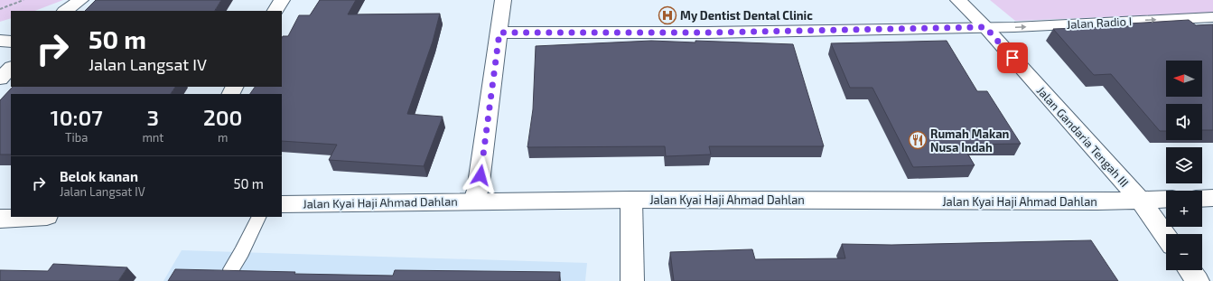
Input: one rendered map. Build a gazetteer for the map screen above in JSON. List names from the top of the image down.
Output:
{
  "streets": {
    "street": ["Jalan Radio I", "Jalan Gandaria Tengah III", "Jalan Kyai Haji Ahmad Dahlan"]
  },
  "crossings": [
    ["Jalan Radio I", "Jalan Gandaria Tengah III"],
    ["Jalan Gandaria Tengah III", "Jalan Kyai Haji Ahmad Dahlan"]
  ],
  "places": {
    "hospital": ["My Dentist Dental Clinic"],
    "restaurant": ["Rumah Makan Nusa Indah"]
  },
  "north": "left",
  "page": {
    "turn": ["50 m", "Jalan Langsat IV"],
    "map_buttons": ["+", "−"],
    "eta": [
      "10:07",
      "Tiba",
      "3",
      "mnt",
      "200",
      "m"
    ],
    "list": [
      {
        "name": "Belok kanan",
        "note": "Jalan Langsat IV",
        "value": "50 m"
      }
    ]
  }
}
